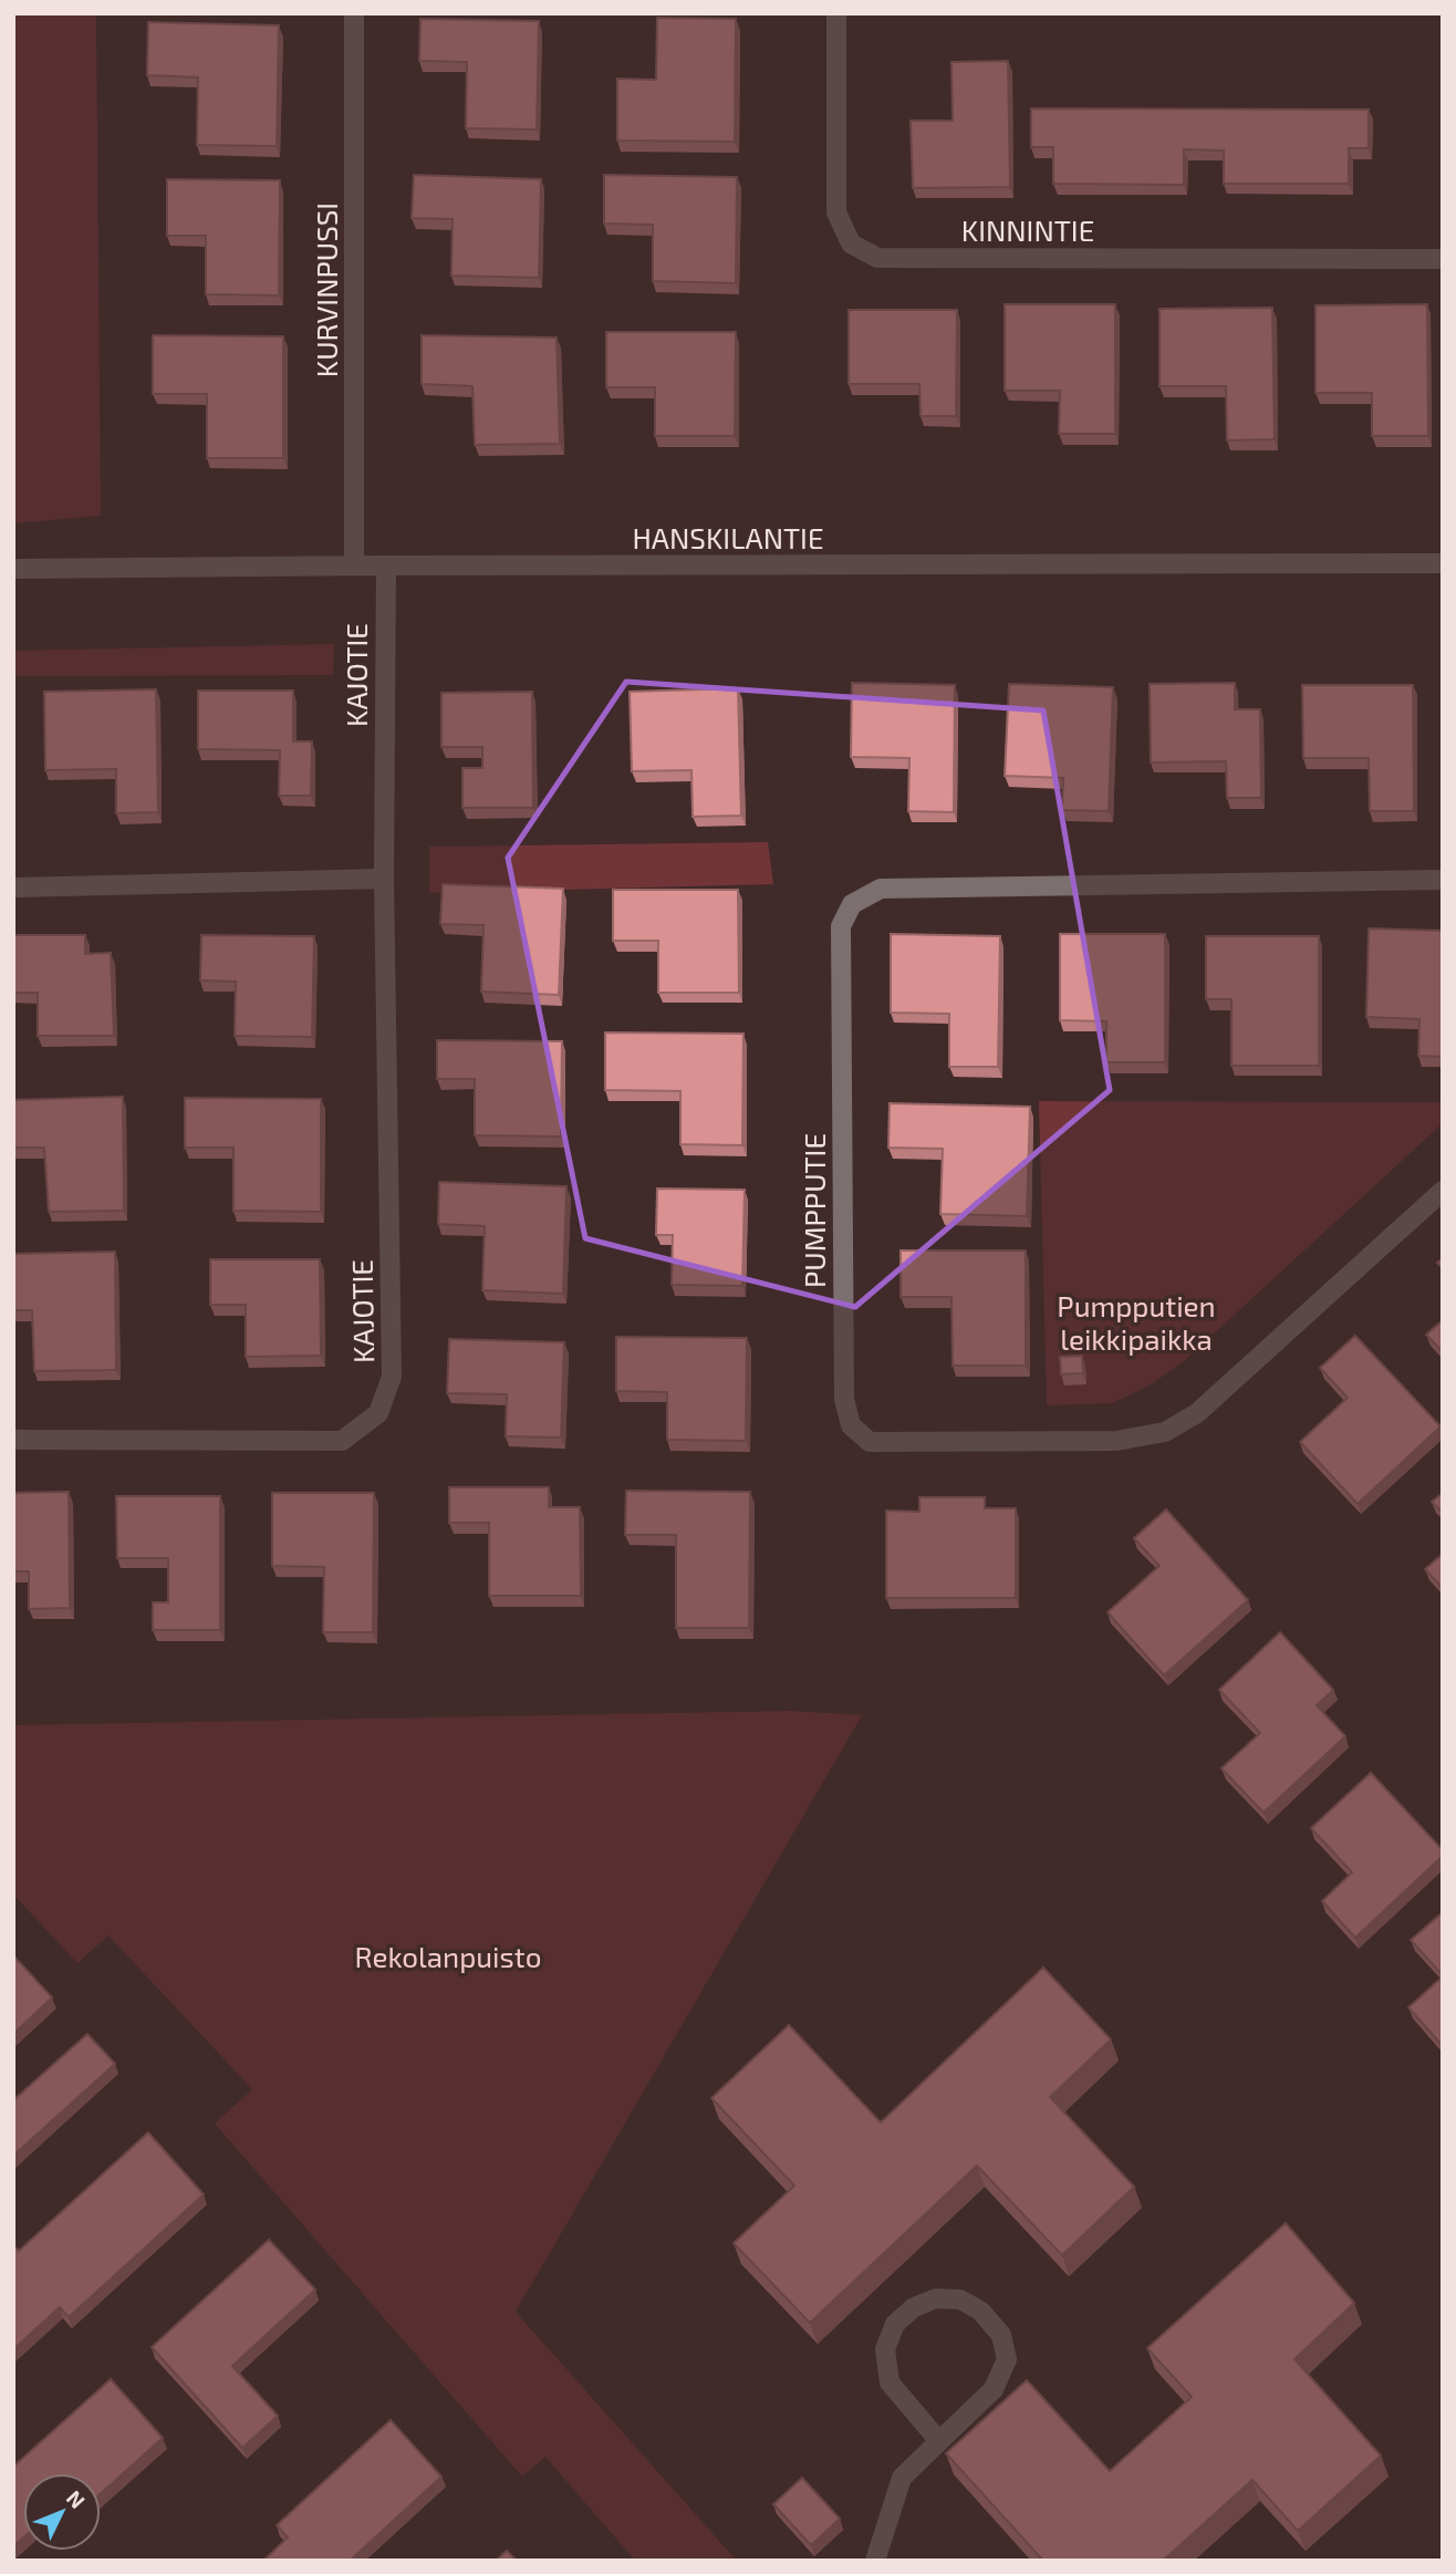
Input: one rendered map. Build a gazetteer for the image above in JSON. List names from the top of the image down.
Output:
{
  "streets": {
    "street": [
      "KINNINTIE",
      "KURVINPUSSI",
      "HANSKILANTIE",
      "KAJOTIE",
      "PUMPPUTIE"
    ]
  },
  "crossings": [
    ["KURVINPUSSI", "HANSKILANTIE"],
    ["HANSKILANTIE", "KAJOTIE"]
  ],
  "parks": ["Pumpputien leikkipaikka", "Rekolanpuisto"],
  "north": "top right"
}
